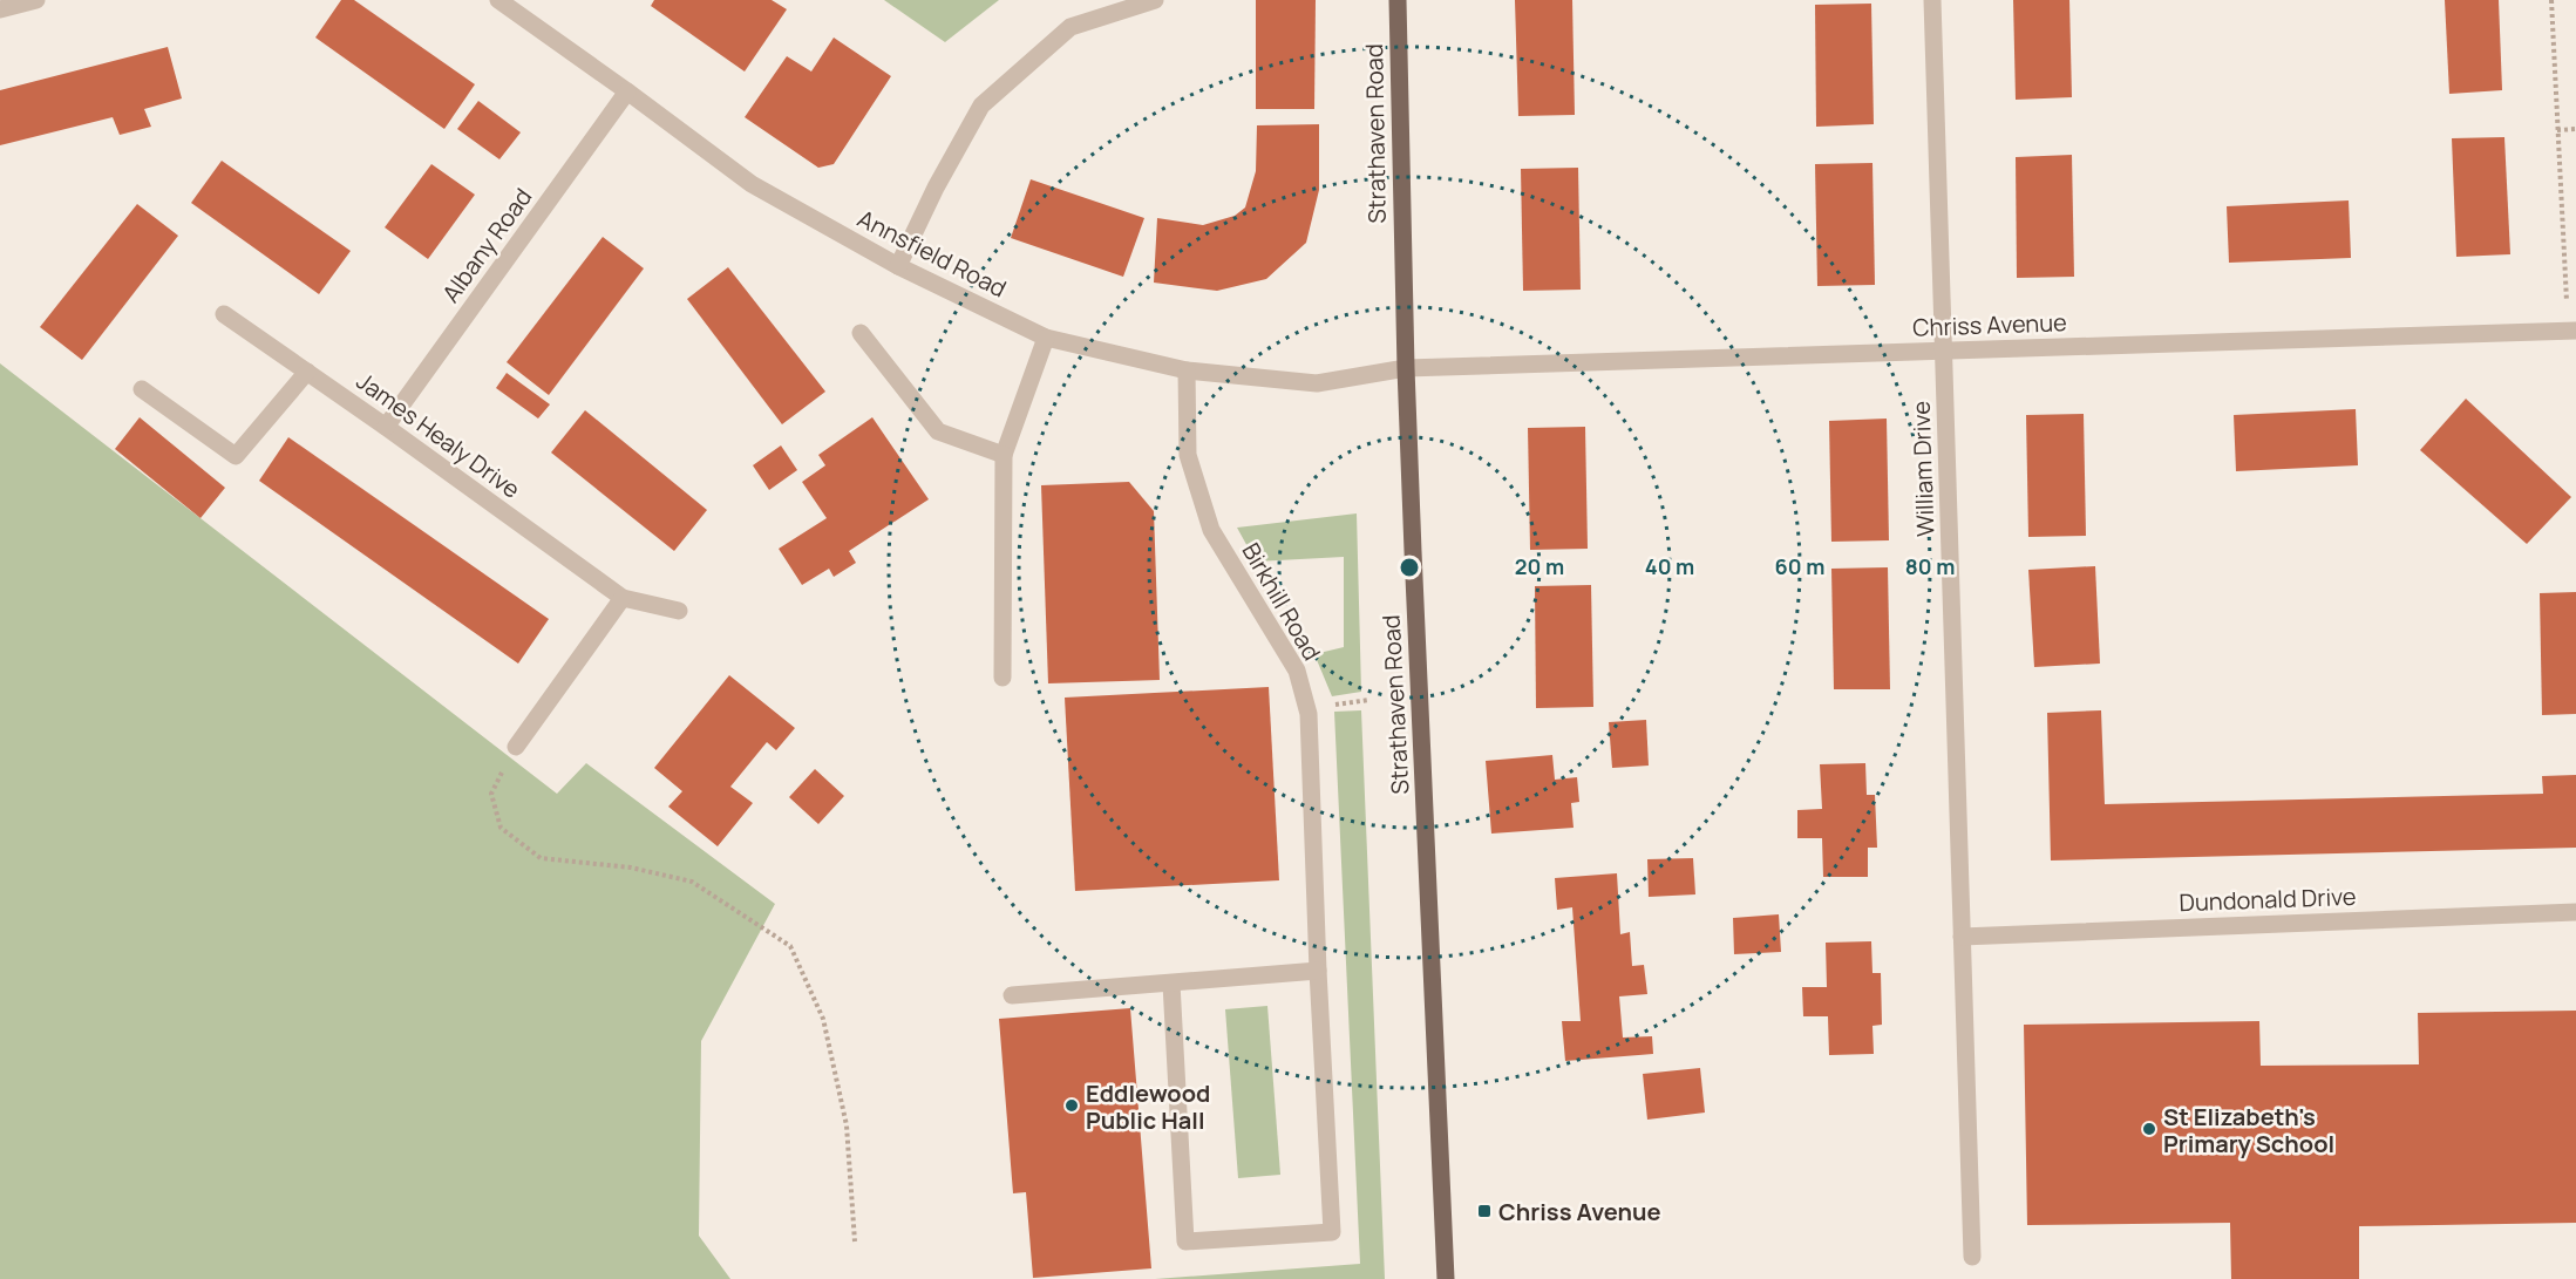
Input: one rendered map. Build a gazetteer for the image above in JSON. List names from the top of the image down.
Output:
{
  "streets": {
    "main road": ["Strathaven Road"],
    "street": [
      "Albany Road",
      "Annsfield Road",
      "Chriss Avenue",
      "James Healy Drive",
      "William Drive",
      "Birkhill Road",
      "Dundonald Drive"
    ]
  },
  "crossings": [
    ["Strathaven Road", "Annsfield Road"],
    ["Strathaven Road", "Chriss Avenue"],
    ["Albany Road", "Annsfield Road"],
    ["Albany Road", "James Healy Drive"],
    ["Annsfield Road", "Chriss Avenue"],
    ["Annsfield Road", "Birkhill Road"],
    ["Chriss Avenue", "William Drive"],
    ["William Drive", "Dundonald Drive"]
  ],
  "places": {
    "other": ["Eddlewood Public Hall", "St Elizabeth's Primary School"],
    "transit": ["Chriss Avenue"]
  },
  "rings": [
    "20 m",
    "40 m",
    "60 m",
    "80 m"
  ]
}
